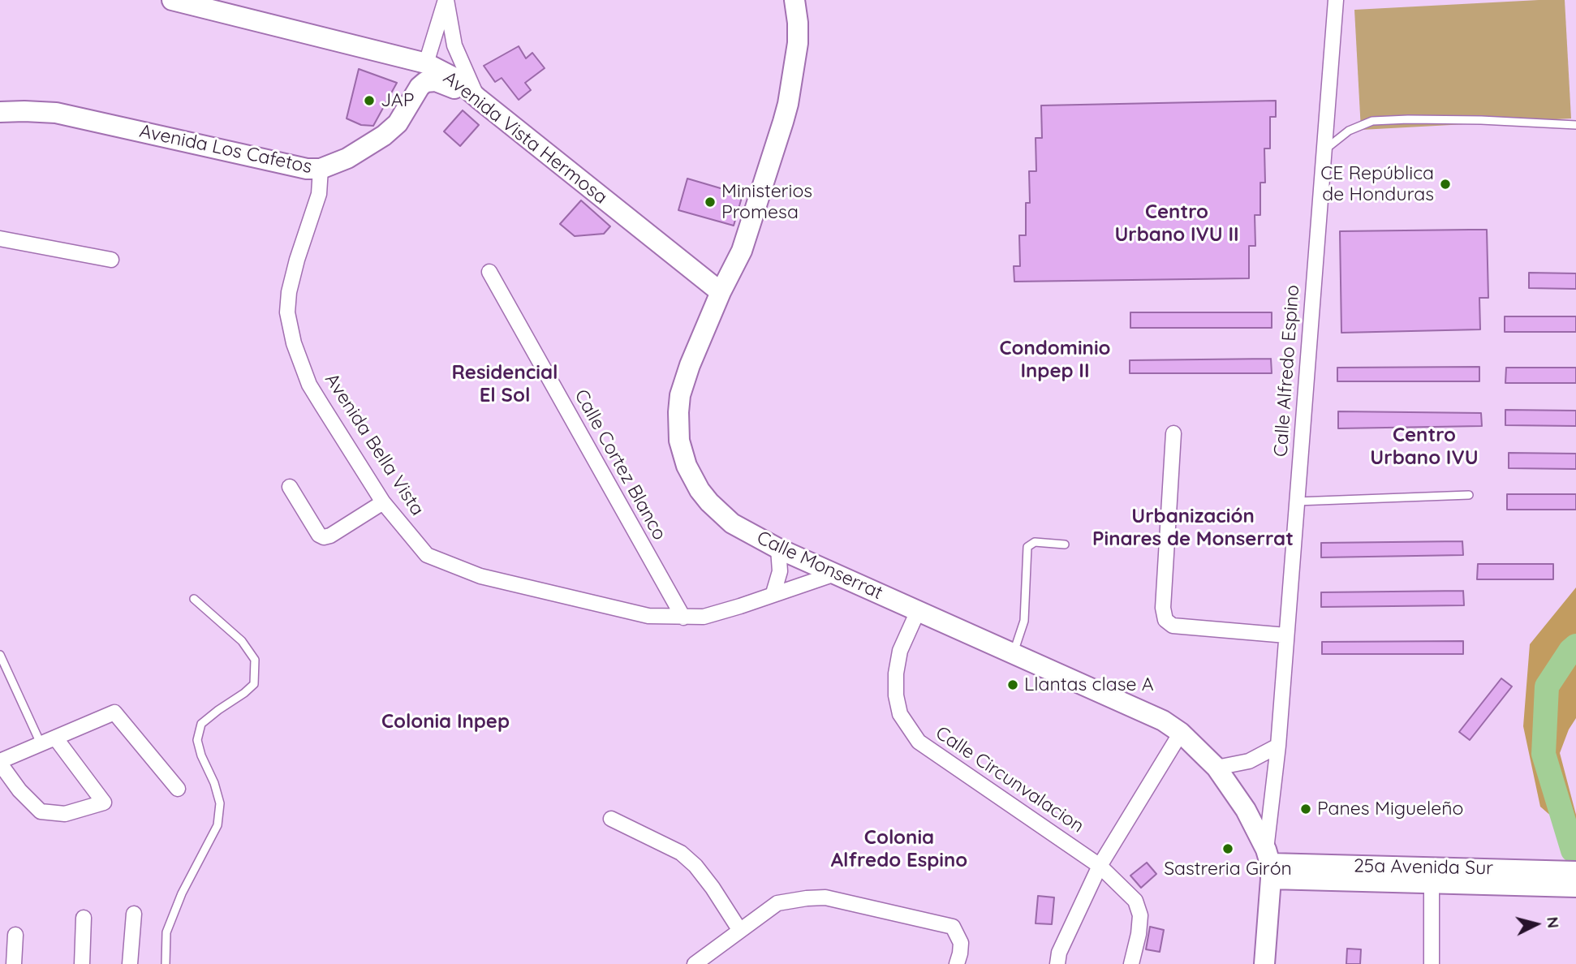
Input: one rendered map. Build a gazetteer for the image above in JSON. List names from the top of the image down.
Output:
{
  "streets": {
    "street": [
      "Avenida Vista Hermosa",
      "Avenida Los Cafetos",
      "Calle Alfredo Espino",
      "Avenida Bella Vista",
      "Calle Cortez Blanco",
      "Calle Monserrat",
      "Calle Circunvalacion",
      "25a Avenida Sur"
    ]
  },
  "crossings": [
    ["Avenida Vista Hermosa", "Calle Monserrat"],
    ["Avenida Los Cafetos", "Avenida Bella Vista"],
    ["Calle Alfredo Espino", "Calle Monserrat"],
    ["Calle Alfredo Espino", "25a Avenida Sur"],
    ["Avenida Bella Vista", "Calle Cortez Blanco"],
    ["Avenida Bella Vista", "Calle Monserrat"],
    ["Calle Monserrat", "Calle Circunvalacion"],
    ["Calle Monserrat", "25a Avenida Sur"]
  ],
  "districts": [
    "Centro Urbano IVU II",
    "Condominio Inpep II",
    "Residencial El Sol",
    "Centro Urbano IVU",
    "Urbanización Pinares de Monserrat",
    "Colonia Inpep",
    "Colonia Alfredo Espino"
  ],
  "places": [
    "JAP",
    "CE República de Honduras",
    "Ministerios Promesa",
    "Llantas clase A",
    "Panes Migueleño",
    "Sastreria Girón"
  ],
  "north": "right"
}
